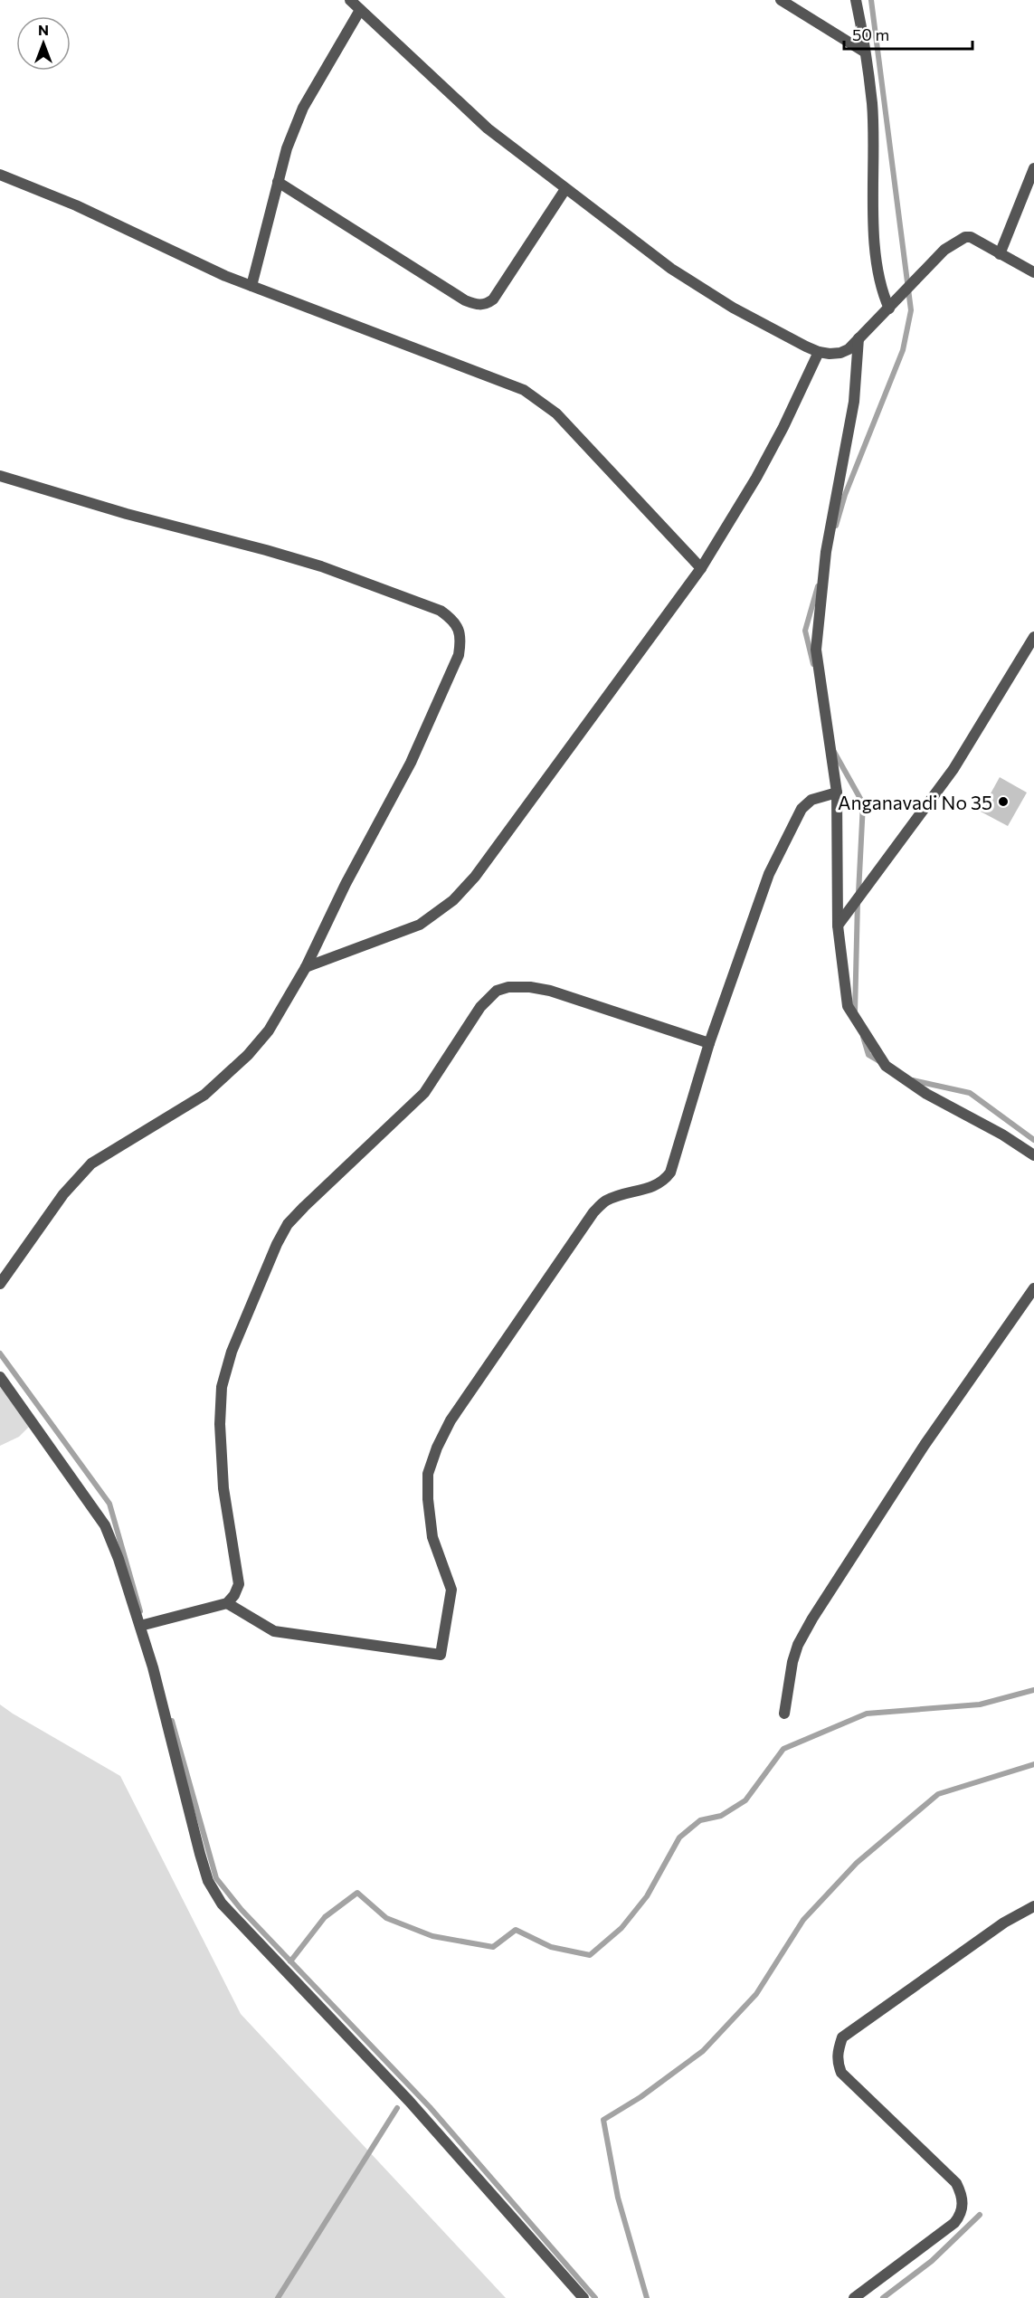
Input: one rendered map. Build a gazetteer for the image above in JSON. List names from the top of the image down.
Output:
{
  "places": ["Anganavadi No 35"],
  "scale_bar": "50 m",
  "north": "top"
}
